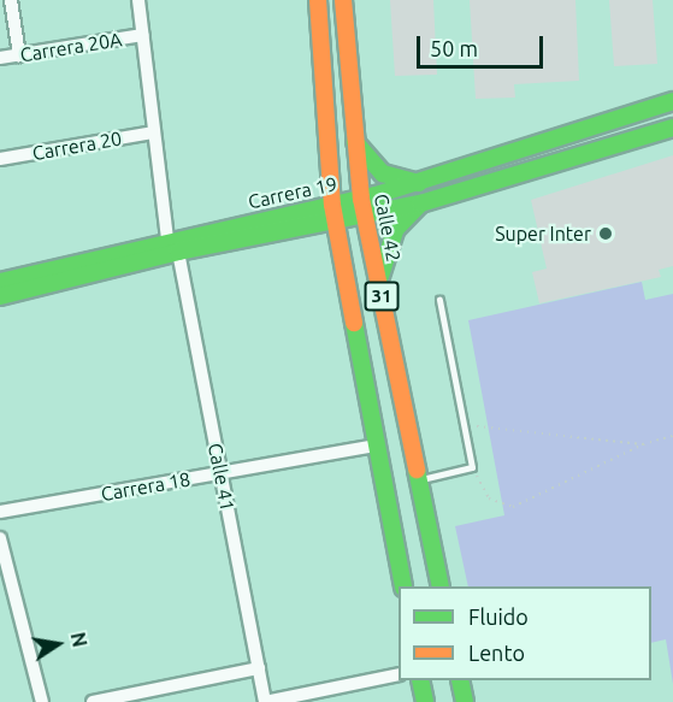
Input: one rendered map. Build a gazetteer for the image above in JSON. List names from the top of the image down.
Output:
{
  "streets": {
    "main road": ["Carrera 19", "Calle 42", "31"],
    "street": [
      "Carrera 20A",
      "Carrera 20",
      "Calle 41",
      "Carrera 18"
    ]
  },
  "crossings": [
    ["Carrera 20A", "Calle 41"],
    ["Carrera 20", "Calle 41"],
    ["Carrera 19", "Calle 42"],
    ["Carrera 19", "31"],
    ["Carrera 19", "Calle 41"],
    ["31", "Carrera 18"],
    ["Calle 41", "Carrera 18"]
  ],
  "places": ["Super Inter"],
  "legend": ["Fluido", "Lento"],
  "scale_bar": "50 m",
  "north": "right"
}
